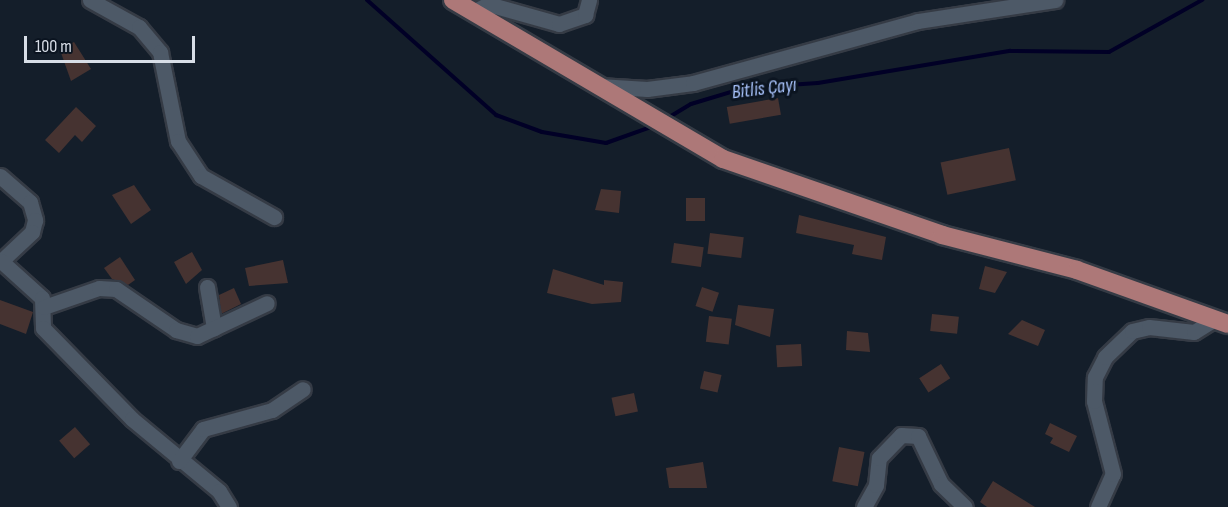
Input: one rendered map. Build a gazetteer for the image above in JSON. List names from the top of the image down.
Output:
{
  "water": ["Bitlis Çayı"],
  "scale_bar": "100 m"
}
